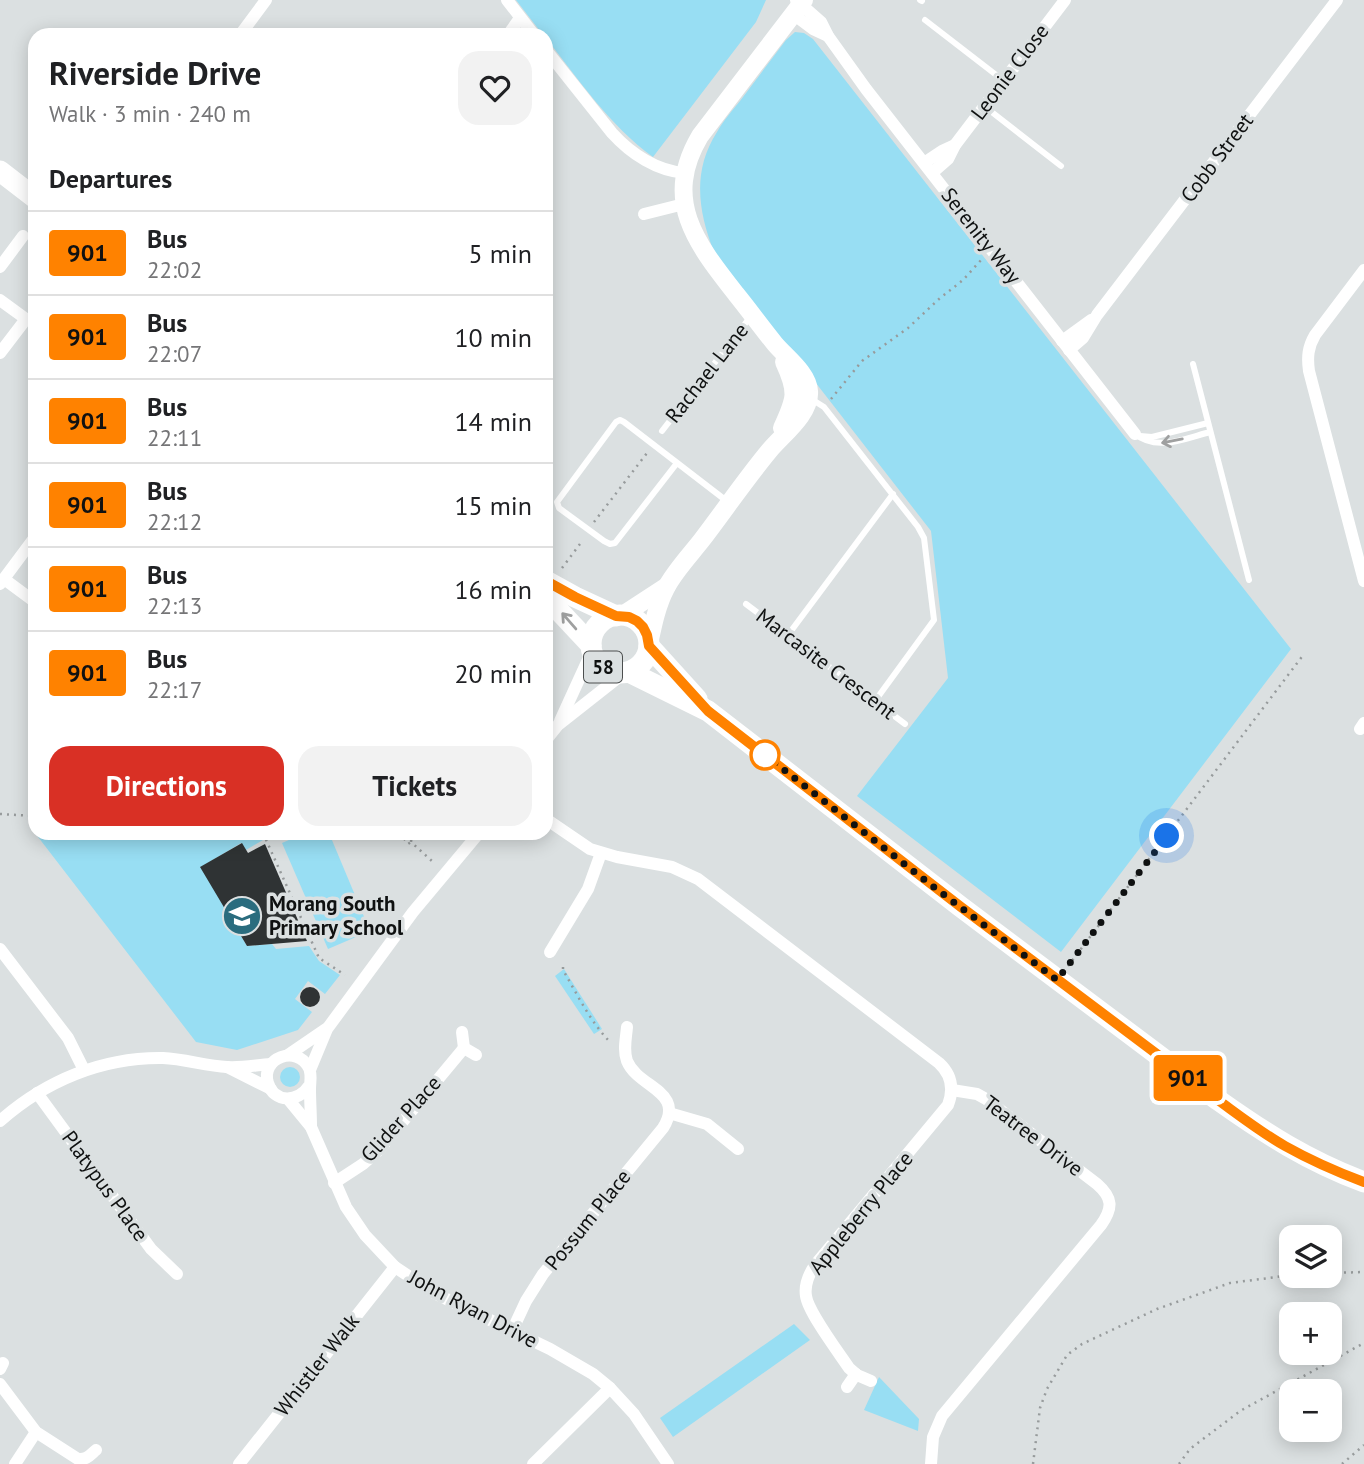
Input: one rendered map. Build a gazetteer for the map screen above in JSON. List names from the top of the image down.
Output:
{
  "streets": {
    "main road": ["58"],
    "street": [
      "Leonie Close",
      "Cobb Street",
      "Serenity Way",
      "Glider Place",
      "Teatree Drive",
      "Platypus Place",
      "Appleberry Place",
      "Possum Place",
      "John Ryan Drive",
      "Whistler Walk"
    ],
    "lane": ["Rachael Lane", "Marcasite Crescent"]
  },
  "crossings": [
    ["Leonie Close", "Serenity Way"],
    ["Cobb Street", "Serenity Way"],
    ["Glider Place", "John Ryan Drive"],
    ["Teatree Drive", "Appleberry Place"],
    ["Possum Place", "John Ryan Drive"],
    ["John Ryan Drive", "Whistler Walk"]
  ],
  "places": {
    "school or university": ["Morang South Primary School"]
  },
  "lines": ["bus line 901"],
  "page": {
    "on_map": "901",
    "heading": [
      ["Riverside Drive", "Walk · 3 min · 240 m"],
      "Departures"
    ],
    "list": [
      {
        "mark": "901",
        "name": "Bus",
        "note": "22:02",
        "value": "5 min"
      },
      {
        "mark": "901",
        "name": "Bus",
        "note": "22:07",
        "value": "10 min"
      },
      {
        "mark": "901",
        "name": "Bus",
        "note": "22:11",
        "value": "14 min"
      },
      {
        "mark": "901",
        "name": "Bus",
        "note": "22:12",
        "value": "15 min"
      },
      {
        "mark": "901",
        "name": "Bus",
        "note": "22:13",
        "value": "16 min"
      },
      {
        "mark": "901",
        "name": "Bus",
        "note": "22:17",
        "value": "20 min"
      }
    ],
    "buttons": ["Directions", "Tickets"],
    "map_buttons": ["+", "−"]
  }
}
